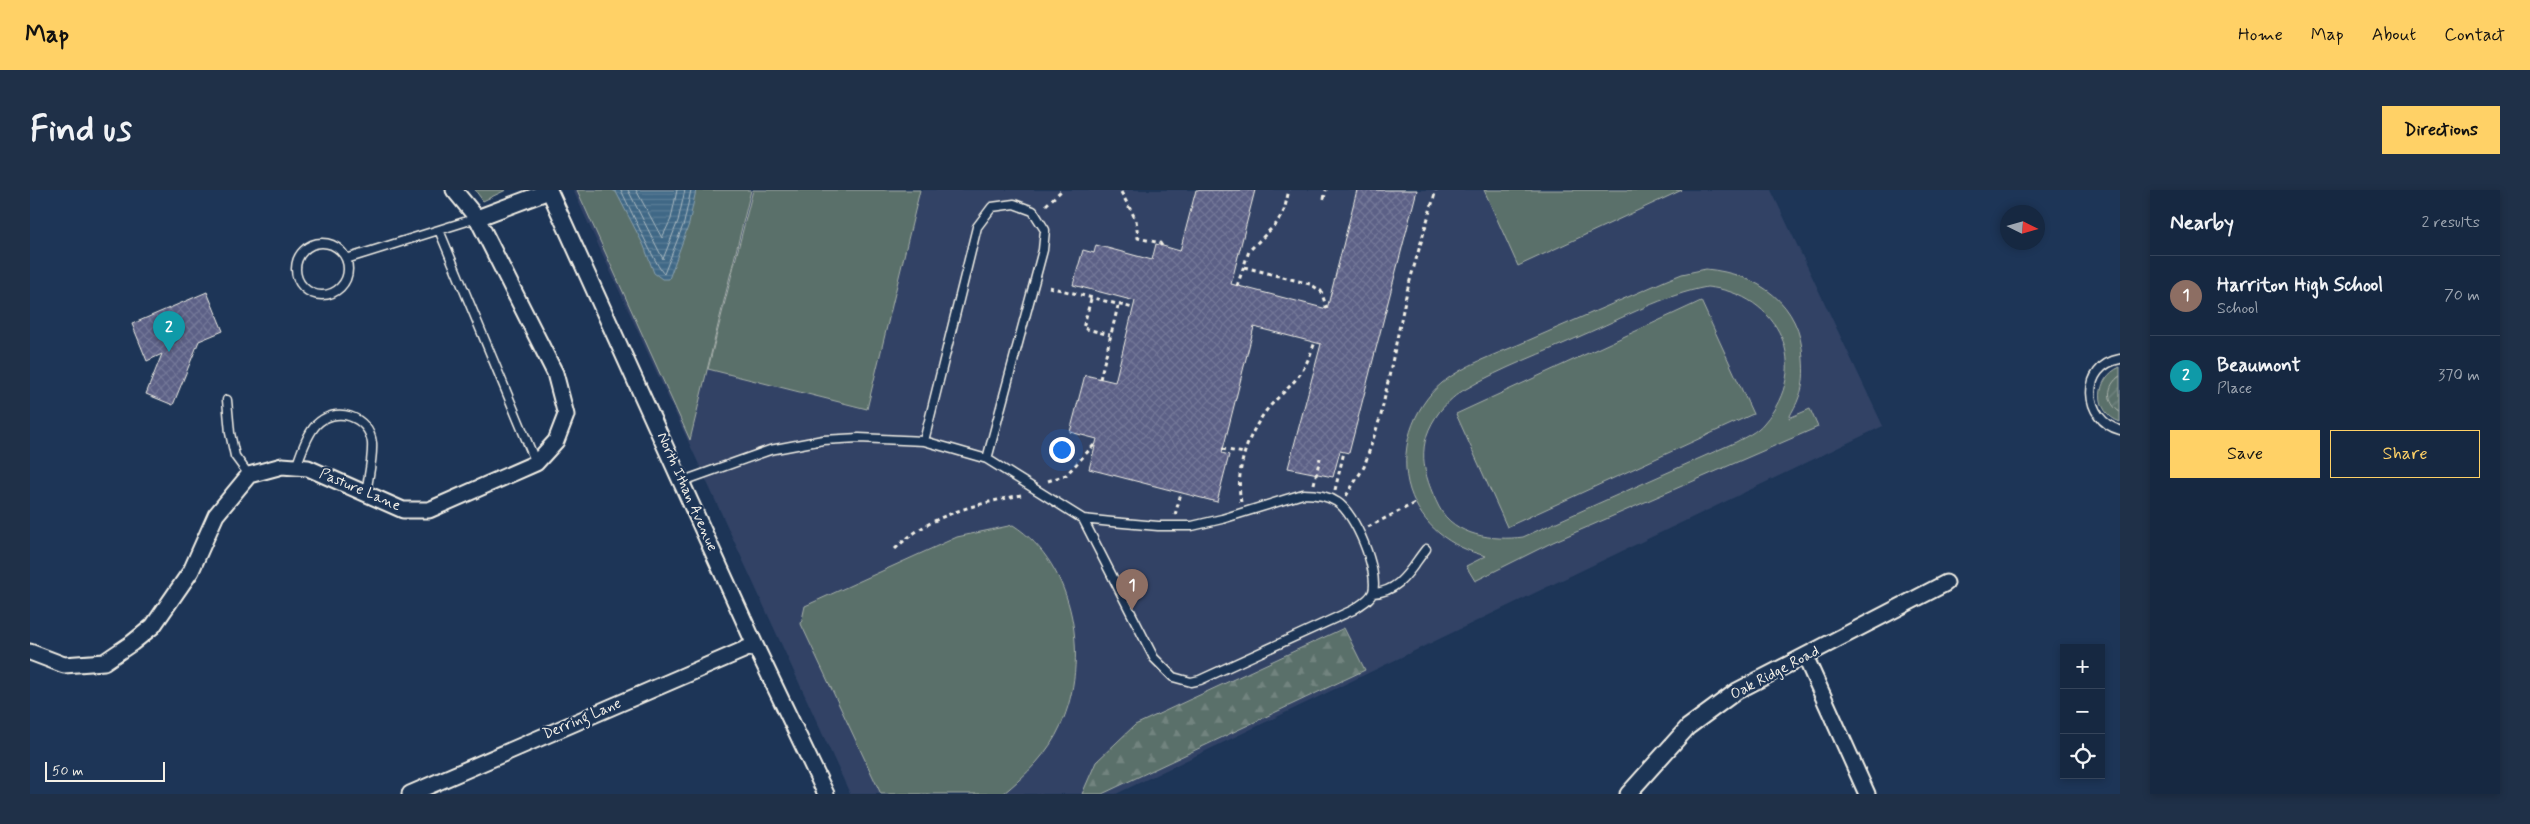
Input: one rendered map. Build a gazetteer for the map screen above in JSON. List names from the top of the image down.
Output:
{
  "streets": {
    "street": [
      "Pasture Lane",
      "North Ithan Avenue",
      "Oak Ridge Road",
      "Derring Lane"
    ]
  },
  "crossings": [
    ["North Ithan Avenue", "Derring Lane"]
  ],
  "scale_bar": "50 m",
  "north": "right",
  "page": {
    "header": "Map",
    "nav": [
      "Home",
      "Map",
      "About",
      "Contact"
    ],
    "buttons": [
      "Directions",
      ["Save", "Share"]
    ],
    "title": "Find us",
    "heading": ["Nearby", "2 results"],
    "list": [
      {
        "mark": "1",
        "name": "Harriton High School",
        "note": "School",
        "value": "70 m"
      },
      {
        "mark": "2",
        "name": "Beaumont",
        "note": "Place",
        "value": "370 m"
      }
    ],
    "pins": ["2", "1"],
    "map_buttons": ["+", "−"],
    "scale": "50 m"
  }
}
